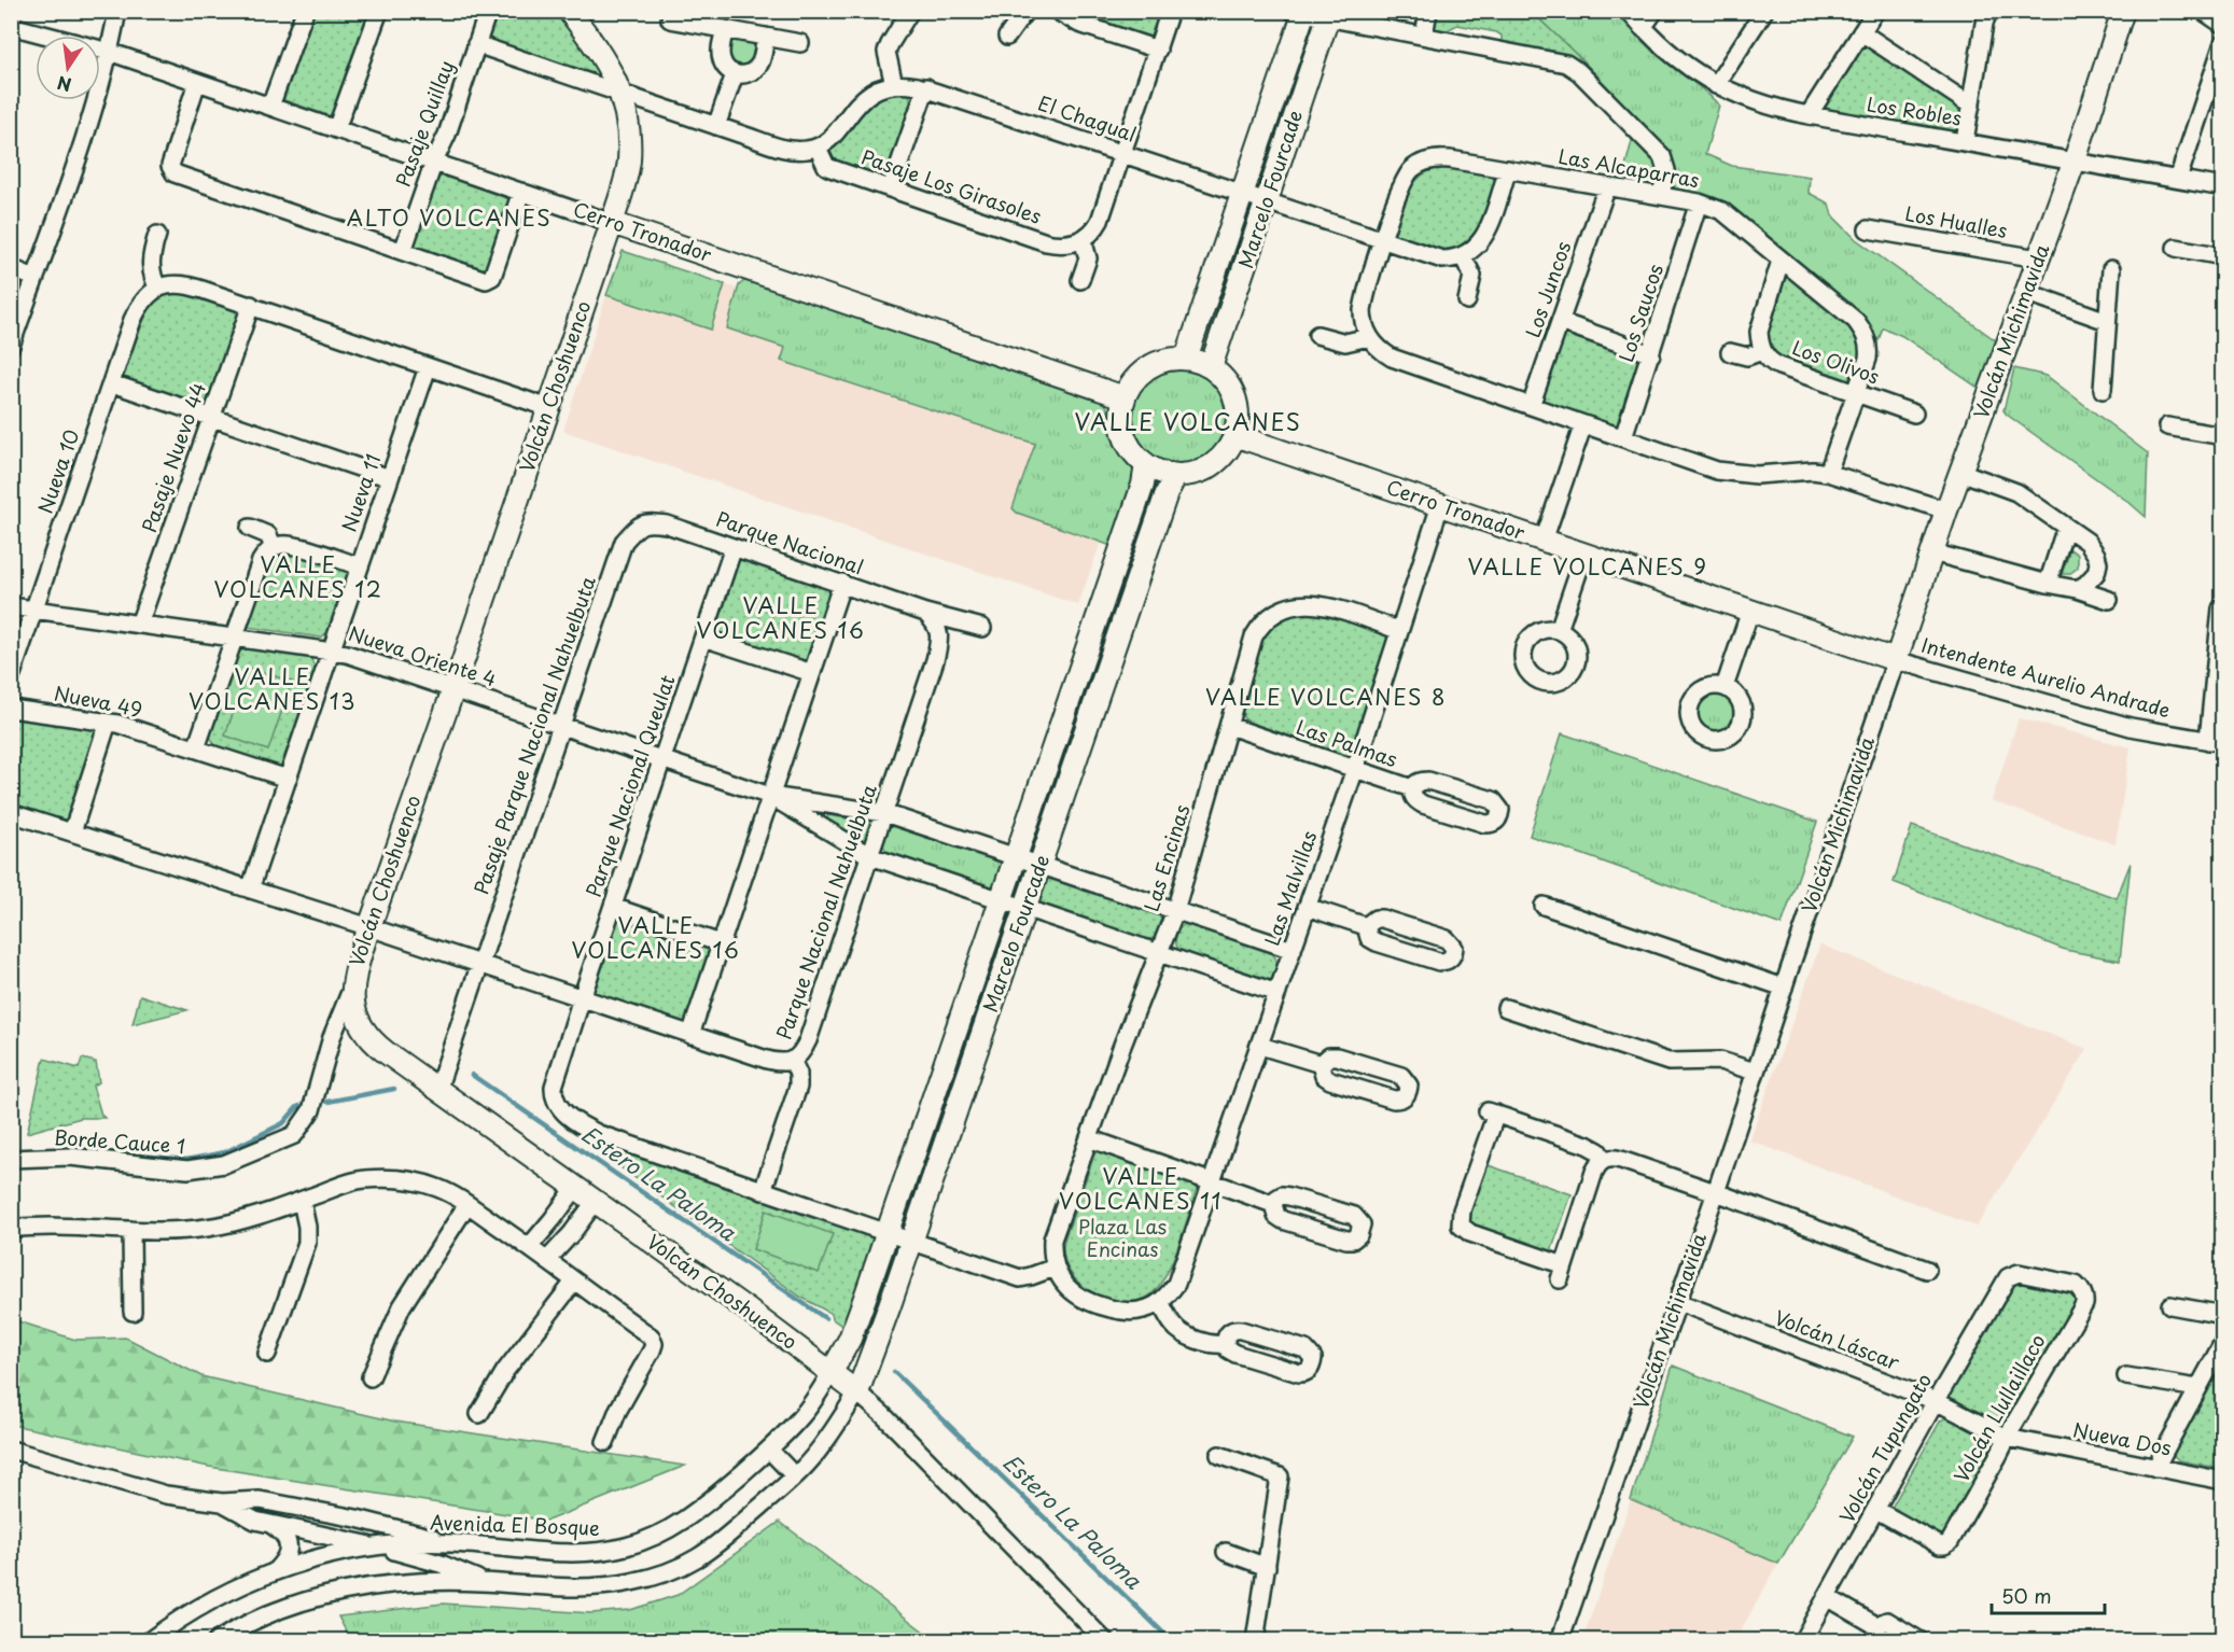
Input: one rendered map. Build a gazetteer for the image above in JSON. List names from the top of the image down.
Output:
{
  "streets": {
    "street": [
      "Los Robles",
      "El Chagual",
      "Pasaje Quillay",
      "Las Alcaparras",
      "Pasaje Los Girasoles",
      "Marcelo Fourcade",
      "Los Hualles",
      "Cerro Tronador",
      "Los Juncos",
      "Los Saucos",
      "Volcán Michimavida",
      "Los Olivos",
      "Volcán Choshuenco",
      "Pasaje Nuevo 44",
      "Nueva 10",
      "Nueva 11",
      "Parque Nacional",
      "Nueva Oriente 4",
      "Intendente Aurelio Andrade",
      "Nueva 49",
      "Pasaje Parque Nacional Nahuelbuta",
      "Las Palmas",
      "Parque Nacional Queulat",
      "Las Encinas",
      "Las Malvillas",
      "Parque Nacional Nahuelbuta",
      "Borde Cauce 1",
      "Volcán Láscar",
      "Volcán Llullaillaco",
      "Nueva Dos",
      "Volcán Tupungato",
      "Avenida El Bosque"
    ]
  },
  "crossings": [
    ["Los Robles", "Volcán Michimavida"],
    ["El Chagual", "Las Alcaparras"],
    ["El Chagual", "Pasaje Los Girasoles"],
    ["El Chagual", "Marcelo Fourcade"],
    ["Pasaje Quillay", "Cerro Tronador"],
    ["Las Alcaparras", "Los Juncos"],
    ["Las Alcaparras", "Los Saucos"],
    ["Las Alcaparras", "Los Olivos"],
    ["Marcelo Fourcade", "Cerro Tronador"],
    ["Marcelo Fourcade", "Volcán Choshuenco"],
    ["Marcelo Fourcade", "Parque Nacional Queulat"],
    ["Marcelo Fourcade", "Avenida El Bosque"],
    ["Los Hualles", "Volcán Michimavida"],
    ["Cerro Tronador", "Volcán Michimavida"],
    ["Cerro Tronador", "Volcán Choshuenco"],
    ["Cerro Tronador", "Intendente Aurelio Andrade"],
    ["Cerro Tronador", "Las Malvillas"],
    ["Volcán Michimavida", "Intendente Aurelio Andrade"],
    ["Volcán Michimavida", "Volcán Láscar"],
    ["Volcán Choshuenco", "Nueva Oriente 4"],
    ["Volcán Choshuenco", "Pasaje Parque Nacional Nahuelbuta"],
    ["Volcán Choshuenco", "Parque Nacional Nahuelbuta"],
    ["Volcán Choshuenco", "Borde Cauce 1"],
    ["Volcán Choshuenco", "Avenida El Bosque"],
    ["Pasaje Nuevo 44", "Nueva Oriente 4"],
    ["Nueva 10", "Nueva Oriente 4"],
    ["Nueva 11", "Nueva Oriente 4"],
    ["Nueva 11", "Nueva 49"],
    ["Parque Nacional", "Pasaje Parque Nacional Nahuelbuta"],
    ["Parque Nacional", "Parque Nacional Queulat"],
    ["Parque Nacional", "Parque Nacional Nahuelbuta"],
    ["Nueva Oriente 4", "Pasaje Parque Nacional Nahuelbuta"],
    ["Nueva Oriente 4", "Parque Nacional Queulat"],
    ["Pasaje Parque Nacional Nahuelbuta", "Parque Nacional Nahuelbuta"],
    ["Las Palmas", "Las Encinas"],
    ["Las Palmas", "Las Malvillas"],
    ["Parque Nacional Queulat", "Las Encinas"],
    ["Parque Nacional Queulat", "Las Malvillas"],
    ["Parque Nacional Queulat", "Parque Nacional Nahuelbuta"],
    ["Las Encinas", "Las Malvillas"],
    ["Volcán Láscar", "Volcán Llullaillaco"],
    ["Volcán Láscar", "Nueva Dos"],
    ["Volcán Láscar", "Volcán Tupungato"],
    ["Volcán Llullaillaco", "Nueva Dos"],
    ["Volcán Llullaillaco", "Volcán Tupungato"]
  ],
  "districts": [
    "ALTO VOLCANES",
    "VALLE VOLCANES",
    "VALLE VOLCANES 12",
    "VALLE VOLCANES 9",
    "VALLE VOLCANES 16",
    "VALLE VOLCANES 13",
    "VALLE VOLCANES 8",
    "VALLE VOLCANES 16",
    "VALLE VOLCANES 11"
  ],
  "water": ["Estero La Paloma"],
  "parks": ["Plaza Las Encinas"],
  "scale_bar": "50 m",
  "north": "bottom"
}
